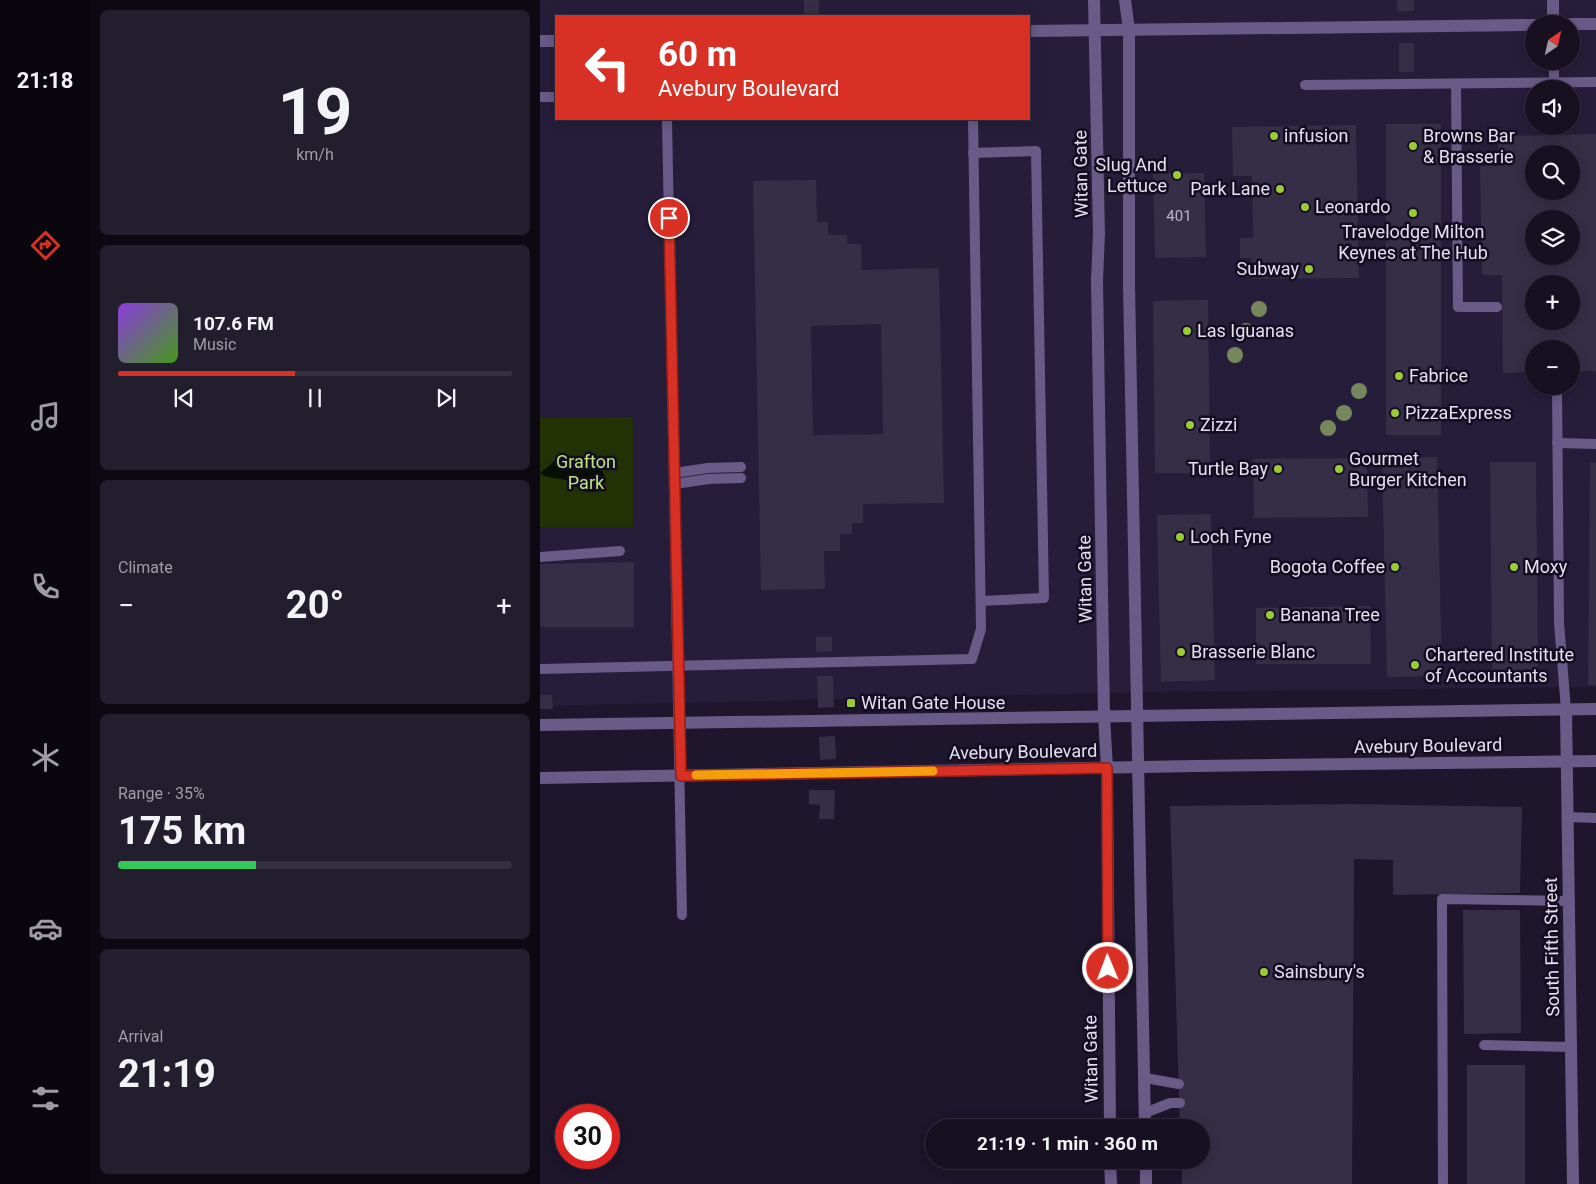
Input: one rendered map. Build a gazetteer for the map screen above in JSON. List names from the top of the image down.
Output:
{
  "streets": {
    "street": ["Witan Gate", "Avebury Boulevard", "South Fifth Street"]
  },
  "crossings": [
    ["Witan Gate", "Avebury Boulevard"],
    ["Avebury Boulevard", "South Fifth Street"]
  ],
  "parks": ["Grafton Park"],
  "places": {
    "other": [
      "infusion",
      "Browns Bar & Brasserie",
      "Slug And Lettuce",
      "Park Lane",
      "Leonardo",
      "Travelodge Milton Keynes at The Hub",
      "Subway",
      "Las Iguanas",
      "Fabrice",
      "PizzaExpress",
      "Zizzi",
      "Turtle Bay",
      "Gourmet Burger Kitchen",
      "Loch Fyne",
      "Bogota Coffee",
      "Moxy",
      "Banana Tree",
      "Brasserie Blanc",
      "Chartered Institute of Accountants",
      "Sainsbury's"
    ],
    "transit": ["Witan Gate House"]
  },
  "house_numbers": ["401"],
  "north": "top right",
  "page": {
    "tabs": "21:18",
    "tile": [
      ["19", "km/h"],
      "Climate",
      ["Range · 35%", "175 km"],
      ["Arrival", "21:19"]
    ],
    "map_buttons": ["+", "−"],
    "turn": ["60 m", "Avebury Boulevard"],
    "song": ["107.6 FM", "Music"],
    "heat": ["−", "20°", "+"],
    "limit": "30",
    "trip": "21:19 · 1 min · 360 m"
  }
}
